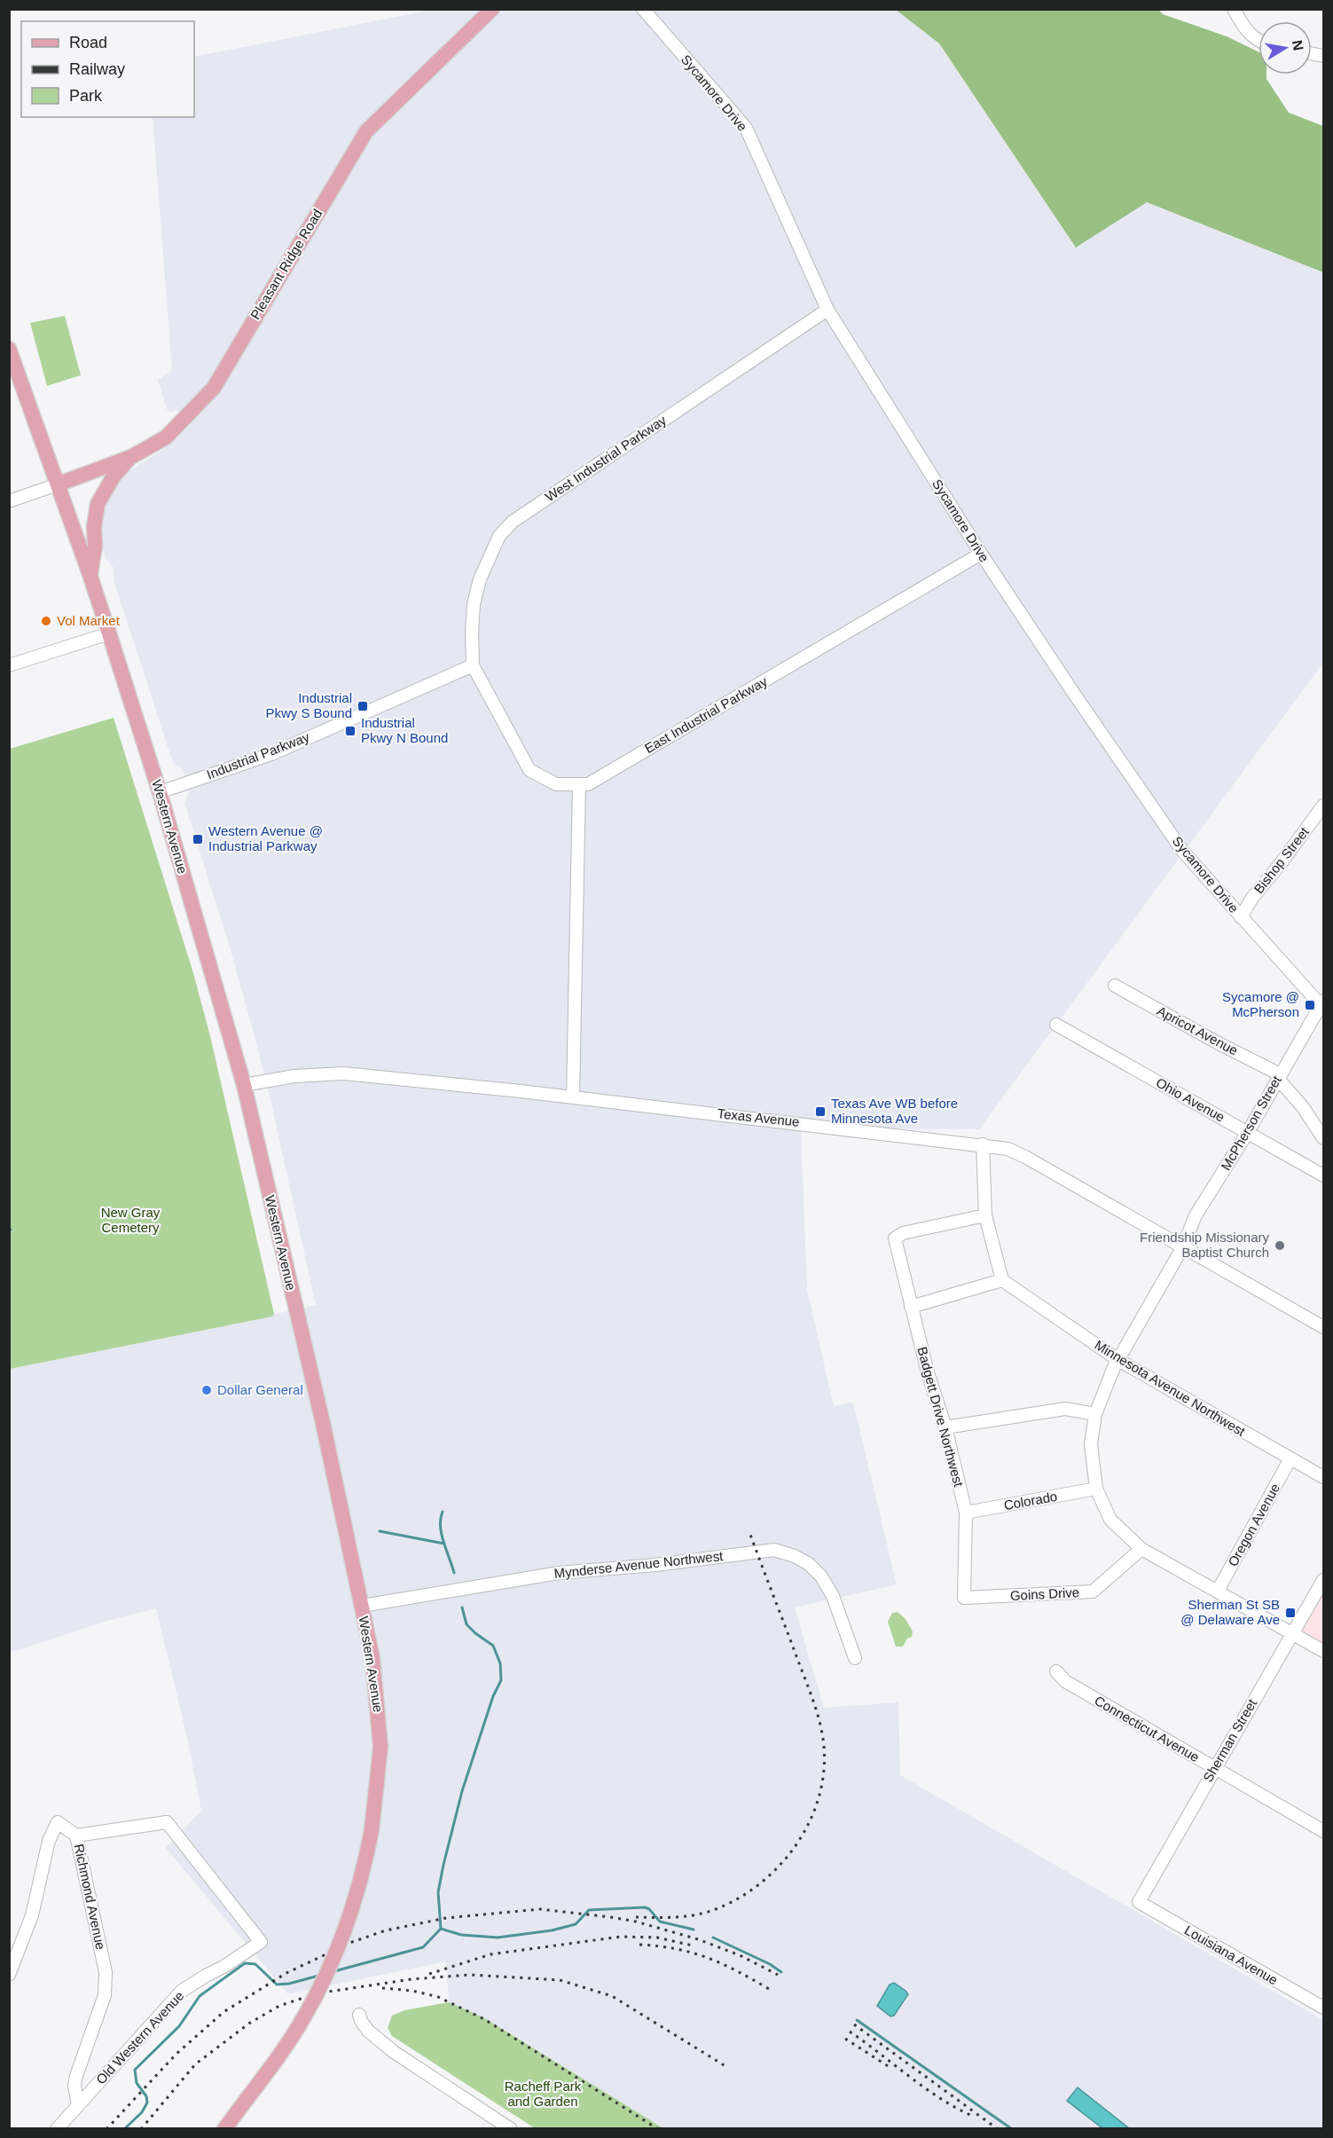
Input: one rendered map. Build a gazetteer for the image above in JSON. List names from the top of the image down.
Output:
{
  "streets": {
    "main road": ["Pleasant Ridge Road", "Western Avenue"],
    "street": [
      "Sycamore Drive",
      "West Industrial Parkway",
      "East Industrial Parkway",
      "Industrial Parkway",
      "Bishop Street",
      "Apricot Avenue",
      "Ohio Avenue",
      "Texas Avenue",
      "McPherson Street",
      "Minnesota Avenue Northwest",
      "Badgett Drive Northwest",
      "Colorado",
      "Oregon Avenue",
      "Mynderse Avenue Northwest",
      "Goins Drive",
      "Connecticut Avenue",
      "Sherman Street",
      "Richmond Avenue",
      "Louisiana Avenue",
      "Old Western Avenue"
    ]
  },
  "crossings": [
    ["Sycamore Drive", "West Industrial Parkway"],
    ["Sycamore Drive", "East Industrial Parkway"],
    ["Sycamore Drive", "Bishop Street"],
    ["Sycamore Drive", "McPherson Street"],
    ["Pleasant Ridge Road", "Western Avenue"],
    ["West Industrial Parkway", "East Industrial Parkway"],
    ["West Industrial Parkway", "Industrial Parkway"],
    ["East Industrial Parkway", "Industrial Parkway"],
    ["Industrial Parkway", "Western Avenue"],
    ["Western Avenue", "Texas Avenue"],
    ["Western Avenue", "Mynderse Avenue Northwest"],
    ["Apricot Avenue", "McPherson Street"],
    ["Ohio Avenue", "McPherson Street"],
    ["Texas Avenue", "McPherson Street"],
    ["McPherson Street", "Minnesota Avenue Northwest"],
    ["McPherson Street", "Colorado"],
    ["McPherson Street", "Oregon Avenue"],
    ["McPherson Street", "Goins Drive"],
    ["McPherson Street", "Sherman Street"],
    ["Minnesota Avenue Northwest", "Oregon Avenue"],
    ["Badgett Drive Northwest", "Colorado"],
    ["Badgett Drive Northwest", "Goins Drive"],
    ["Connecticut Avenue", "Sherman Street"],
    ["Sherman Street", "Louisiana Avenue"],
    ["Richmond Avenue", "Old Western Avenue"]
  ],
  "parks": ["New Gray Cemetery", "Racheff Park and Garden"],
  "places": {
    "other": ["Vol Market", "Friendship Missionary Baptist Church", "Dollar General"],
    "transit": [
      "Industrial Pkwy S Bound",
      "Industrial Pkwy N Bound",
      "Western Avenue @ Industrial Parkway",
      "Sycamore @ McPherson",
      "Texas Ave WB before Minnesota Ave",
      "Sherman St SB @ Delaware Ave"
    ]
  },
  "legend": ["Road", "Railway", "Park"],
  "north": "right"
}
